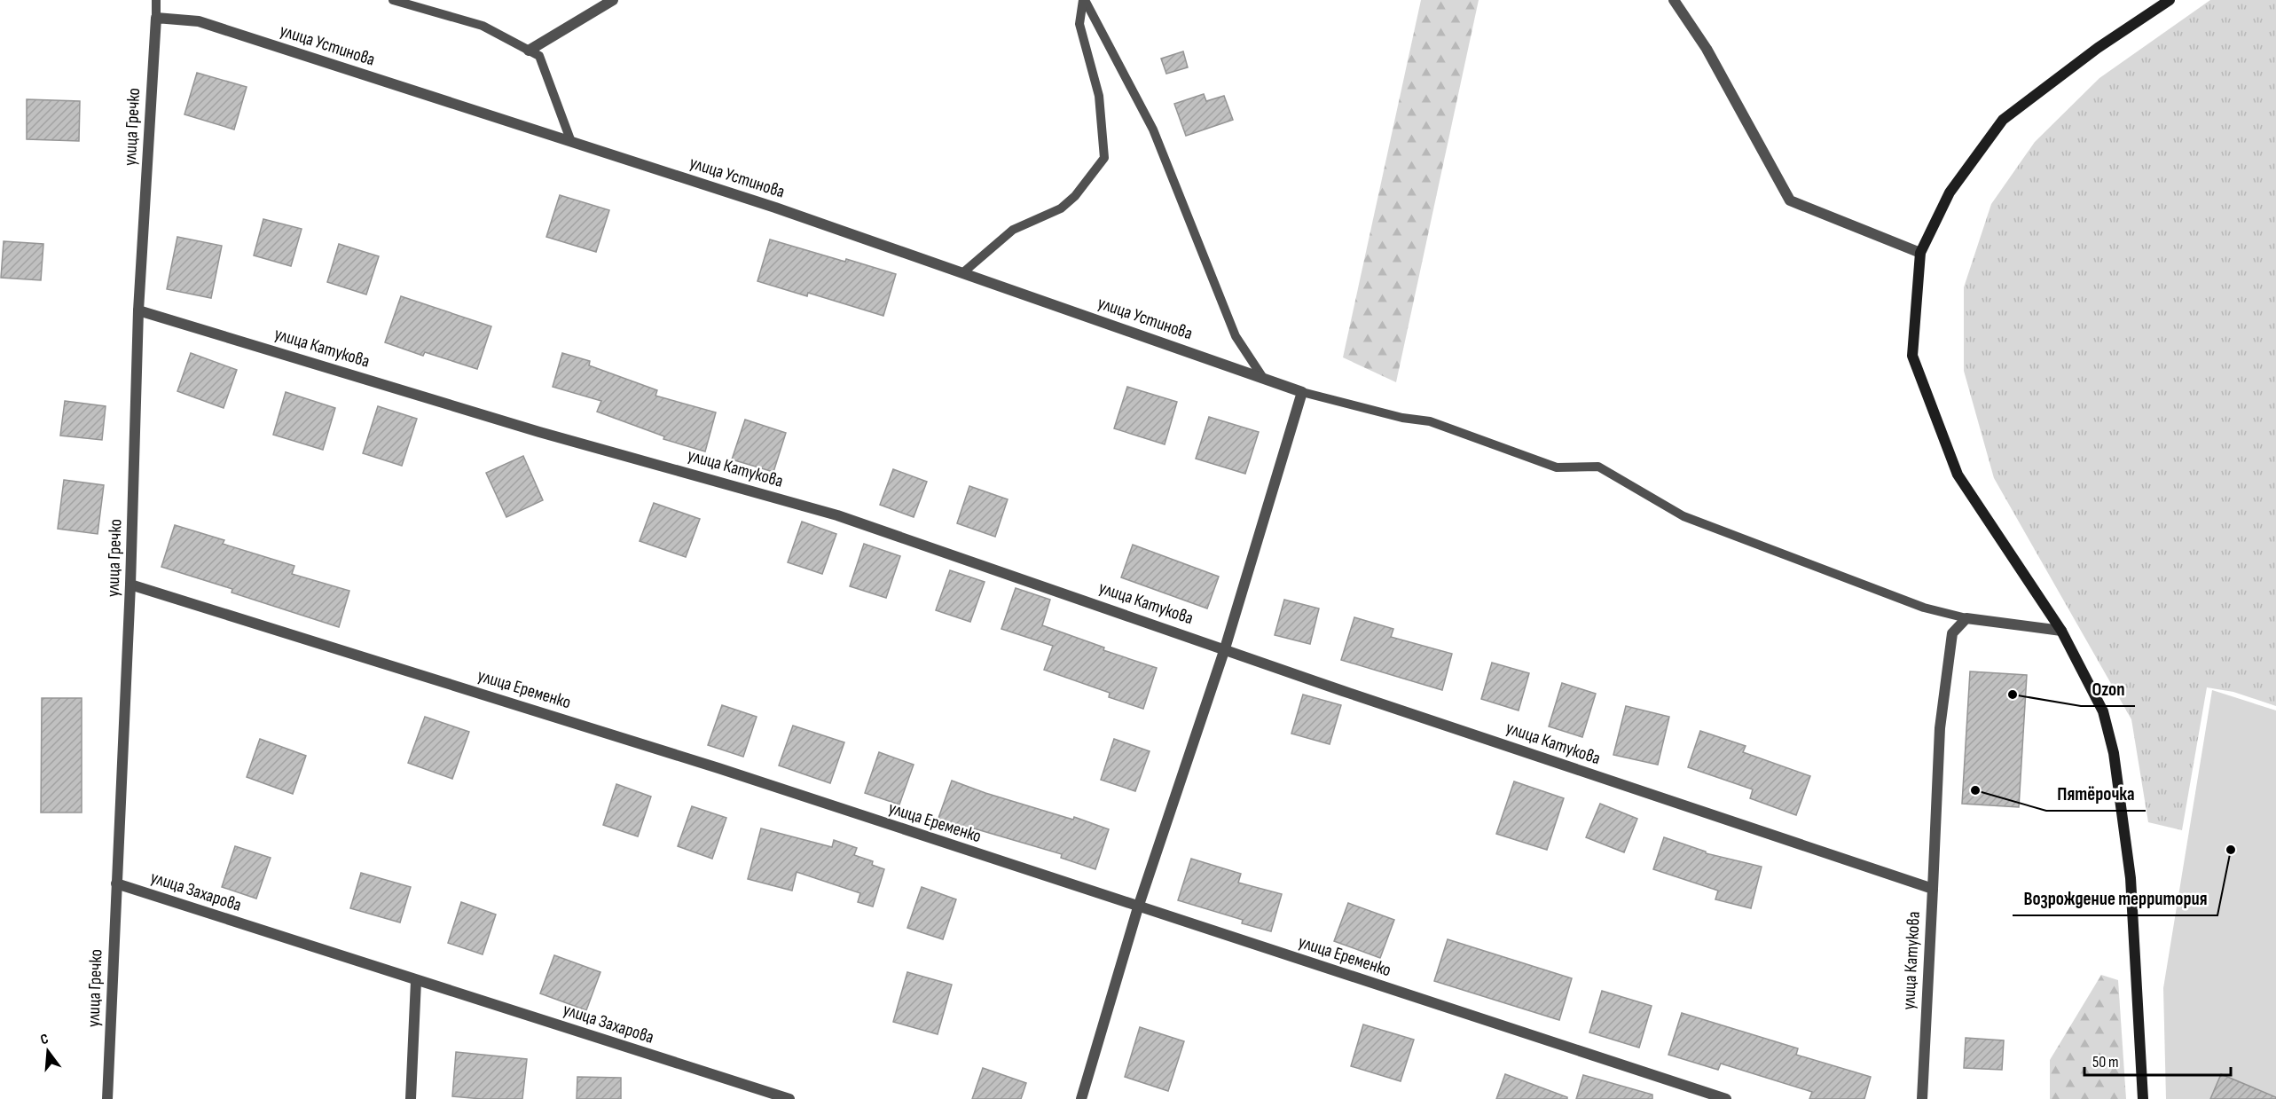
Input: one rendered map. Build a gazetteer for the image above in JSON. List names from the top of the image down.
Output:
{
  "streets": {
    "street": [
      "улица Устинова",
      "улица Гречко",
      "улица Катукова",
      "улица Еременко",
      "улица Захарова"
    ]
  },
  "crossings": [
    ["улица Устинова", "улица Гречко"],
    ["улица Гречко", "улица Катукова"],
    ["улица Гречко", "улица Еременко"],
    ["улица Гречко", "улица Захарова"]
  ],
  "places": ["Ozon", "Пятёрочка", "Возрождение территория"],
  "scale_bar": "50 m",
  "north": "top"
}
